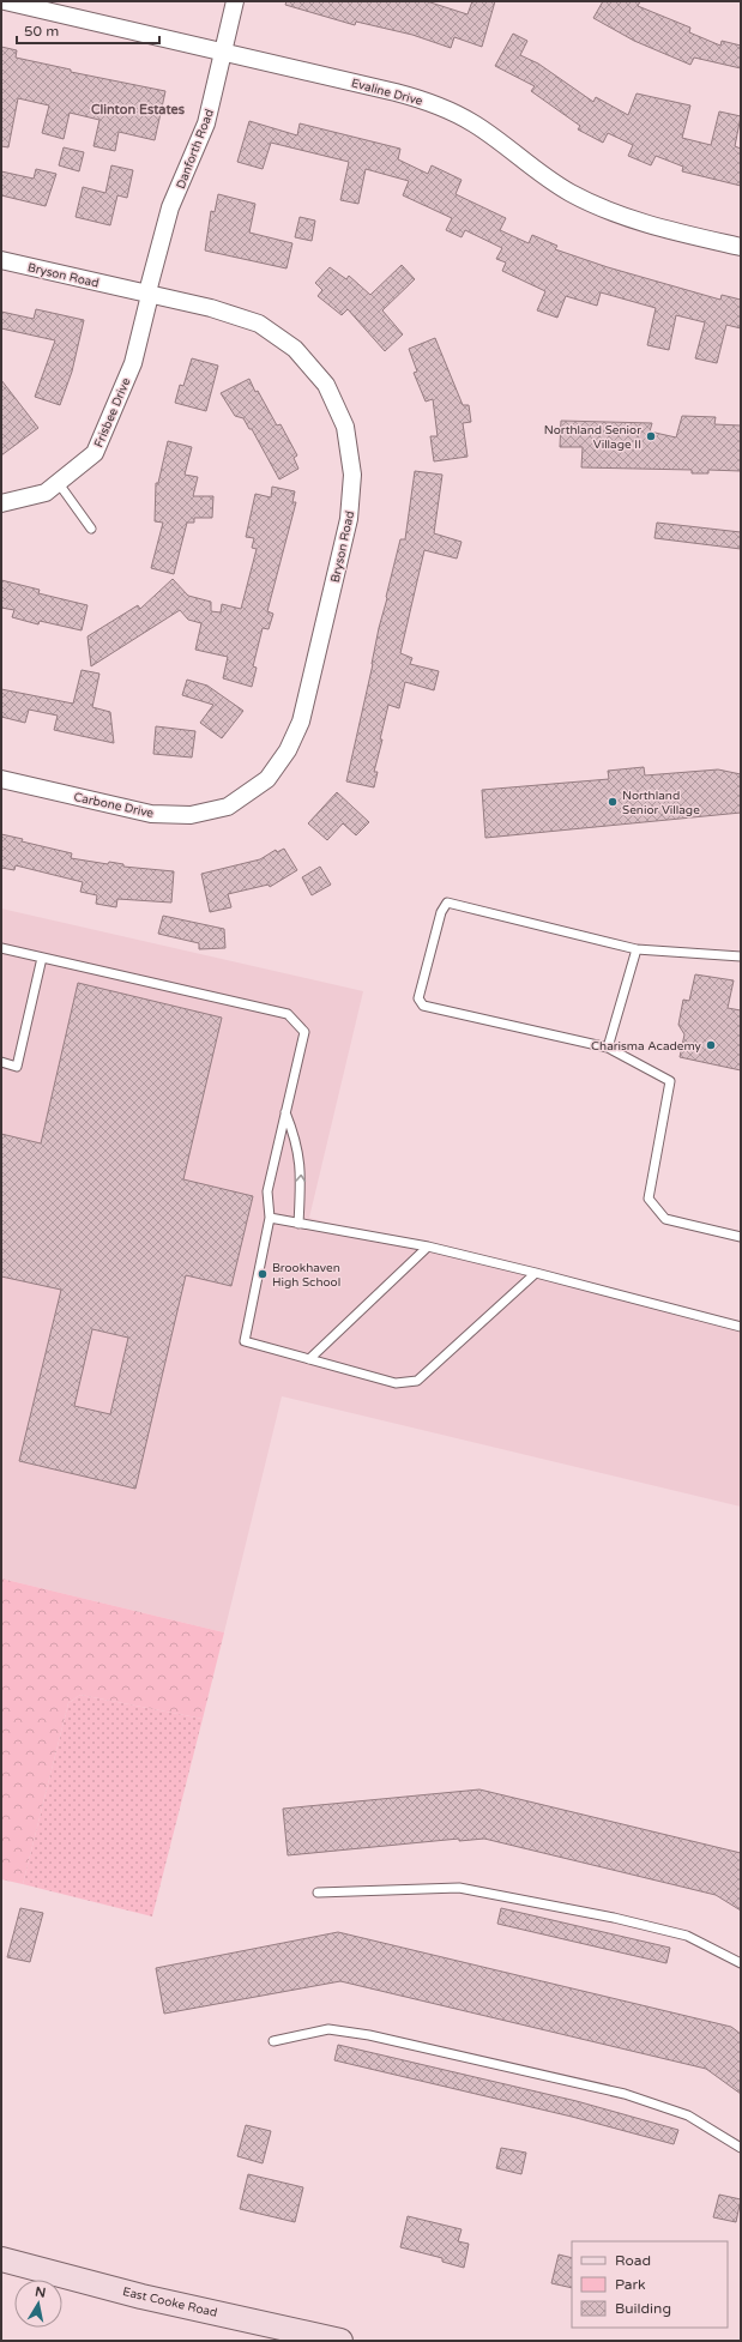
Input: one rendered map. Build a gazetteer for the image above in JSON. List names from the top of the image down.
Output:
{
  "streets": {
    "main road": ["East Cooke Road"],
    "street": [
      "Evaline Drive",
      "Danforth Road",
      "Bryson Road",
      "Frisbee Drive",
      "Carbone Drive"
    ]
  },
  "crossings": [
    ["Evaline Drive", "Danforth Road"],
    ["Danforth Road", "Bryson Road"],
    ["Danforth Road", "Frisbee Drive"],
    ["Bryson Road", "Frisbee Drive"],
    ["Bryson Road", "Carbone Drive"]
  ],
  "districts": ["Clinton Estates"],
  "places": [
    "Northland Senior Village II",
    "Northland Senior Village",
    "Charisma Academy",
    "Brookhaven High School"
  ],
  "legend": ["Road", "Park", "Building"],
  "scale_bar": "50 m",
  "north": "top"
}
